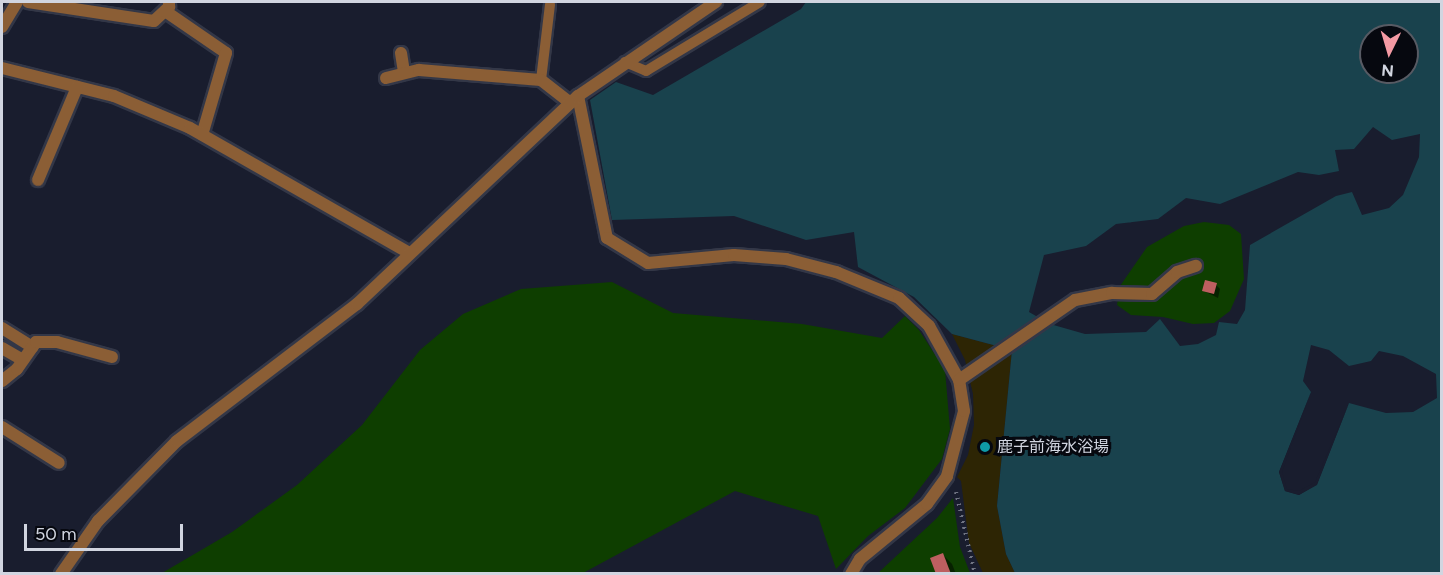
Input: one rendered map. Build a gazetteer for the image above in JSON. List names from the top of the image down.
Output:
{
  "places": ["鹿子前海水浴場"],
  "scale_bar": "50 m",
  "north": "bottom"
}
